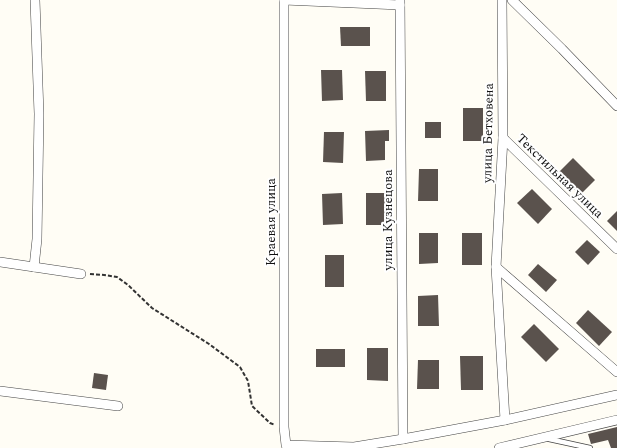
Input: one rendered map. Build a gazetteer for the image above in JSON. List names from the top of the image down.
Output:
{
  "streets": {
    "street": [
      "улица Бетховена",
      "Текстильная улица",
      "улица Кузнецова",
      "Краевая улица"
    ]
  },
  "crossings": [
    ["улица Бетховена", "Текстильная улица"],
    ["улица Кузнецова", "Краевая улица"]
  ]
}
